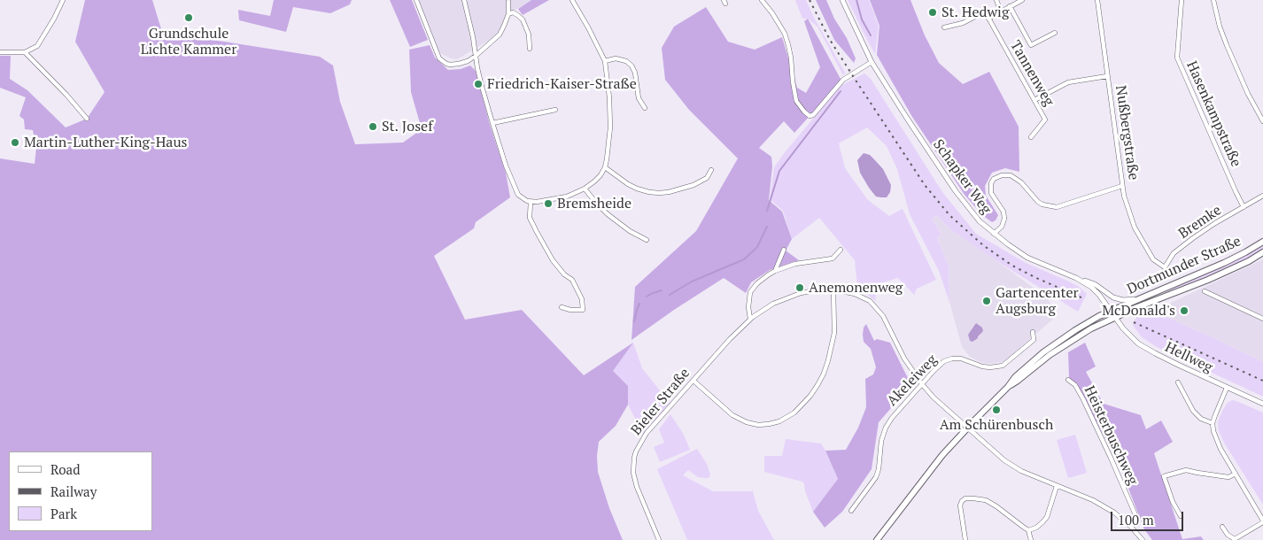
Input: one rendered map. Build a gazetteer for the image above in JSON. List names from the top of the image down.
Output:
{
  "streets": {
    "main road": ["Dortmunder Straße"],
    "street": [
      "Tannenweg",
      "Hasenkampstraße",
      "Nußbergstraße",
      "Schapker Weg",
      "Bremke",
      "Hellweg",
      "Akeleiweg",
      "Bieler Straße",
      "Heisterbuschweg"
    ]
  },
  "crossings": [
    ["Hasenkampstraße", "Bremke"],
    ["Nußbergstraße", "Bremke"],
    ["Schapker Weg", "Dortmunder Straße"],
    ["Schapker Weg", "Hellweg"],
    ["Dortmunder Straße", "Hellweg"],
    ["Dortmunder Straße", "Bieler Straße"],
    ["Akeleiweg", "Bieler Straße"]
  ],
  "places": [
    "St. Hedwig",
    "Grundschule Lichte Kammer",
    "Friedrich-Kaiser-Straße",
    "St. Josef",
    "Martin-Luther-King-Haus",
    "Bremsheide",
    "Anemonenweg",
    "Gartencenter Augsburg",
    "McDonald's",
    "Am Schürenbusch"
  ],
  "legend": ["Road", "Railway", "Park"],
  "scale_bar": "100 m"
}
